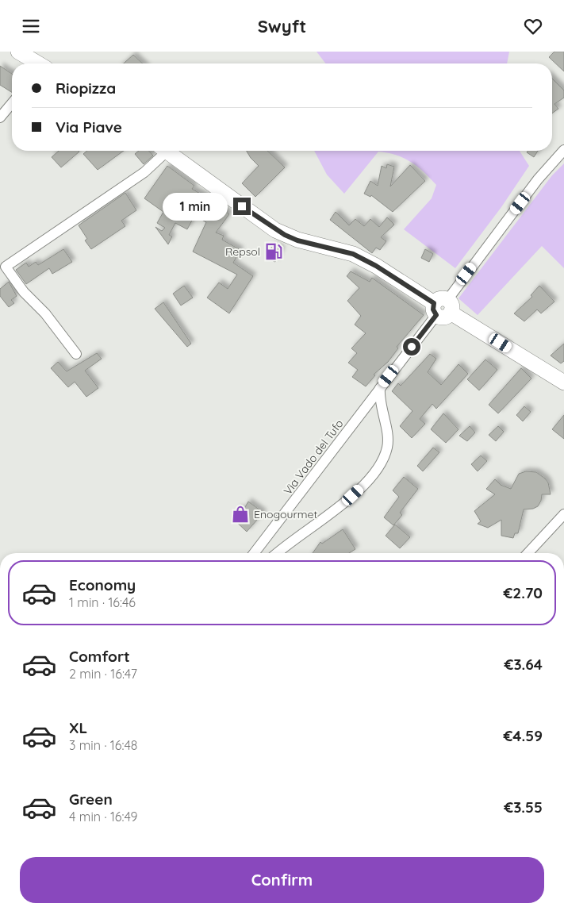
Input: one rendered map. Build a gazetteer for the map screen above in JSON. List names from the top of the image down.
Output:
{
  "streets": {
    "street": ["Via Vado del Tufo"]
  },
  "places": {
    "fuel station": ["Repsol"],
    "shop": ["Enogourmet"]
  },
  "page": {
    "header": "Swyft",
    "banner": ["Riopizza", "Via Piave"],
    "bubble": "1 min",
    "list": [
      {
        "name": "Economy",
        "note": "1 min · 16:46",
        "value": "€2.70"
      },
      {
        "name": "Comfort",
        "note": "2 min · 16:47",
        "value": "€3.64"
      },
      {
        "name": "XL",
        "note": "3 min · 16:48",
        "value": "€4.59"
      },
      {
        "name": "Green",
        "note": "4 min · 16:49",
        "value": "€3.55"
      }
    ],
    "buttons": "Confirm"
  }
}
